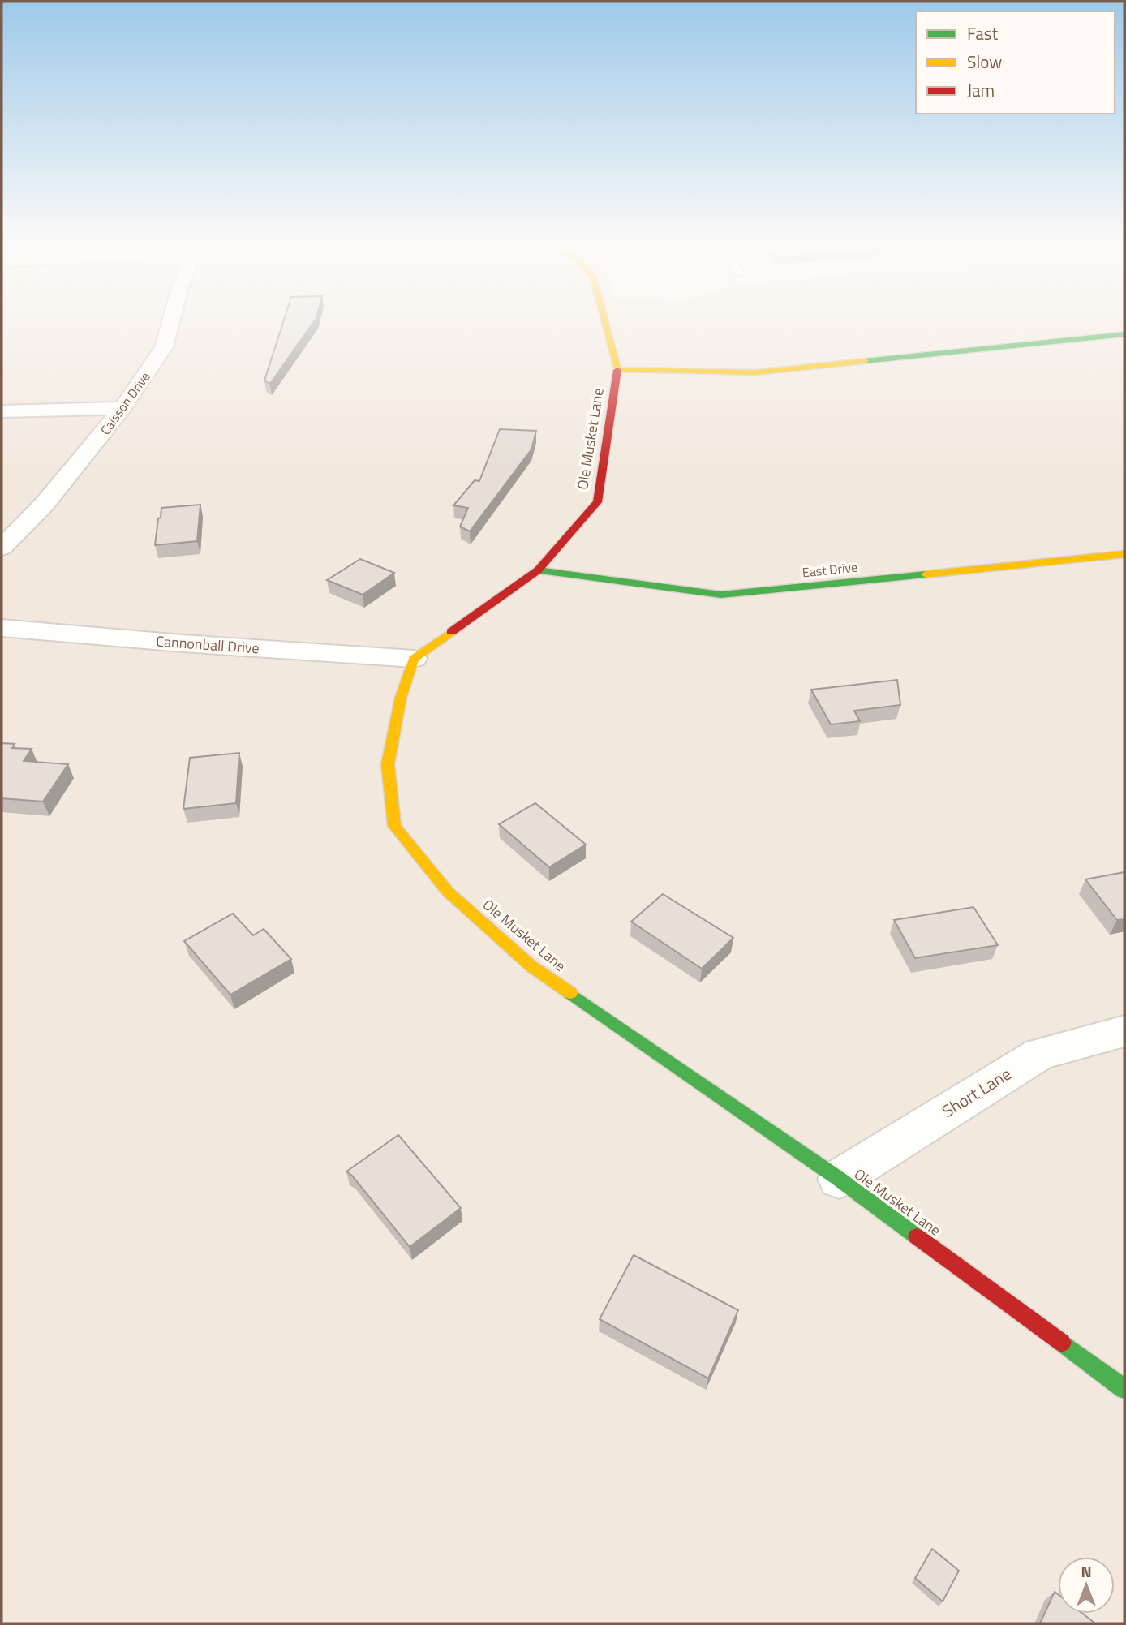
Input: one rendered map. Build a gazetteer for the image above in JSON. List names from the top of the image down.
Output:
{
  "streets": {
    "street": [
      "Caisson Drive",
      "Ole Musket Lane",
      "East Drive",
      "Cannonball Drive",
      "Short Lane"
    ]
  },
  "crossings": [
    ["Ole Musket Lane", "East Drive"],
    ["Ole Musket Lane", "Cannonball Drive"],
    ["Ole Musket Lane", "Short Lane"]
  ],
  "legend": ["Fast", "Slow", "Jam"],
  "north": "top"
}
